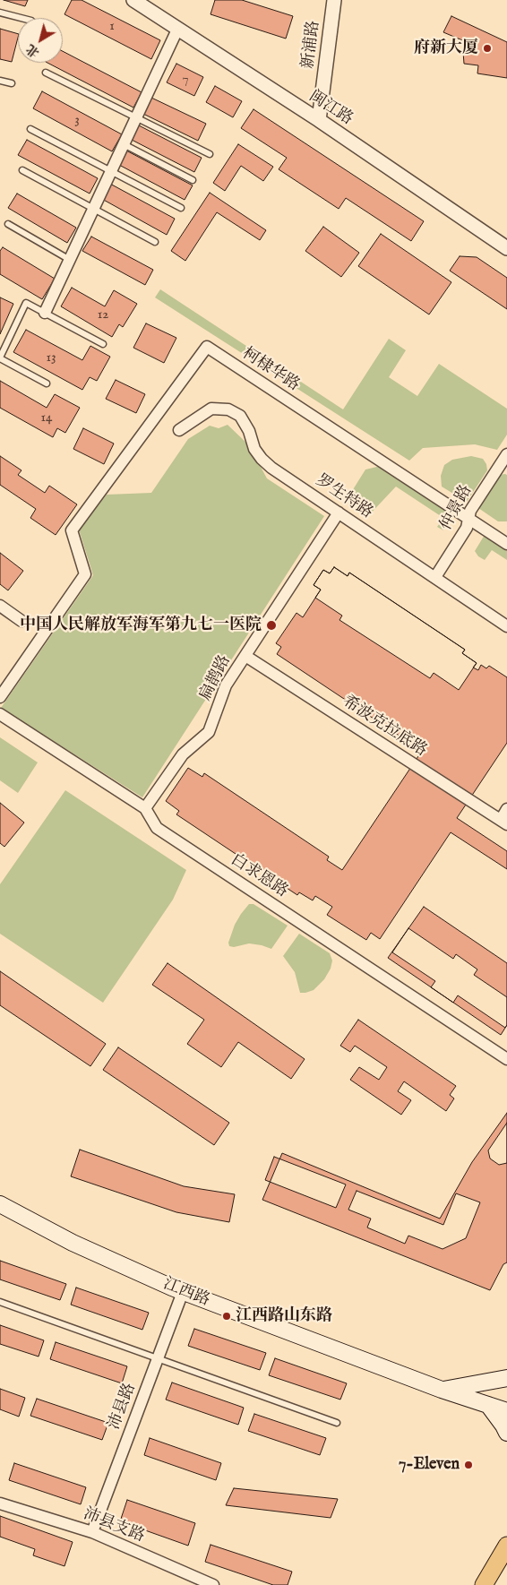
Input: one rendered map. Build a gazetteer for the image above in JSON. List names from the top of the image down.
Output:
{
  "streets": {
    "main road": ["江西路"],
    "street": [
      "新浦路",
      "闽江路",
      "柯棣华路",
      "罗生特路",
      "仲景路",
      "扁鹊路",
      "希波克拉底路",
      "白求恩路",
      "沛县路",
      "沛县支路"
    ]
  },
  "crossings": [
    ["新浦路", "闽江路"],
    ["柯棣华路", "仲景路"],
    ["罗生特路", "仲景路"],
    ["罗生特路", "扁鹊路"],
    ["扁鹊路", "希波克拉底路"],
    ["扁鹊路", "白求恩路"],
    ["江西路", "沛县路"],
    ["沛县路", "沛县支路"]
  ],
  "places": [
    "府新大厦",
    "中国人民解放军海军第九七一医院",
    "江西路山东路",
    "7-Eleven"
  ],
  "house_numbers": [
    "1",
    "7",
    "3",
    "12",
    "13",
    "14"
  ],
  "north": "bottom left"
}
